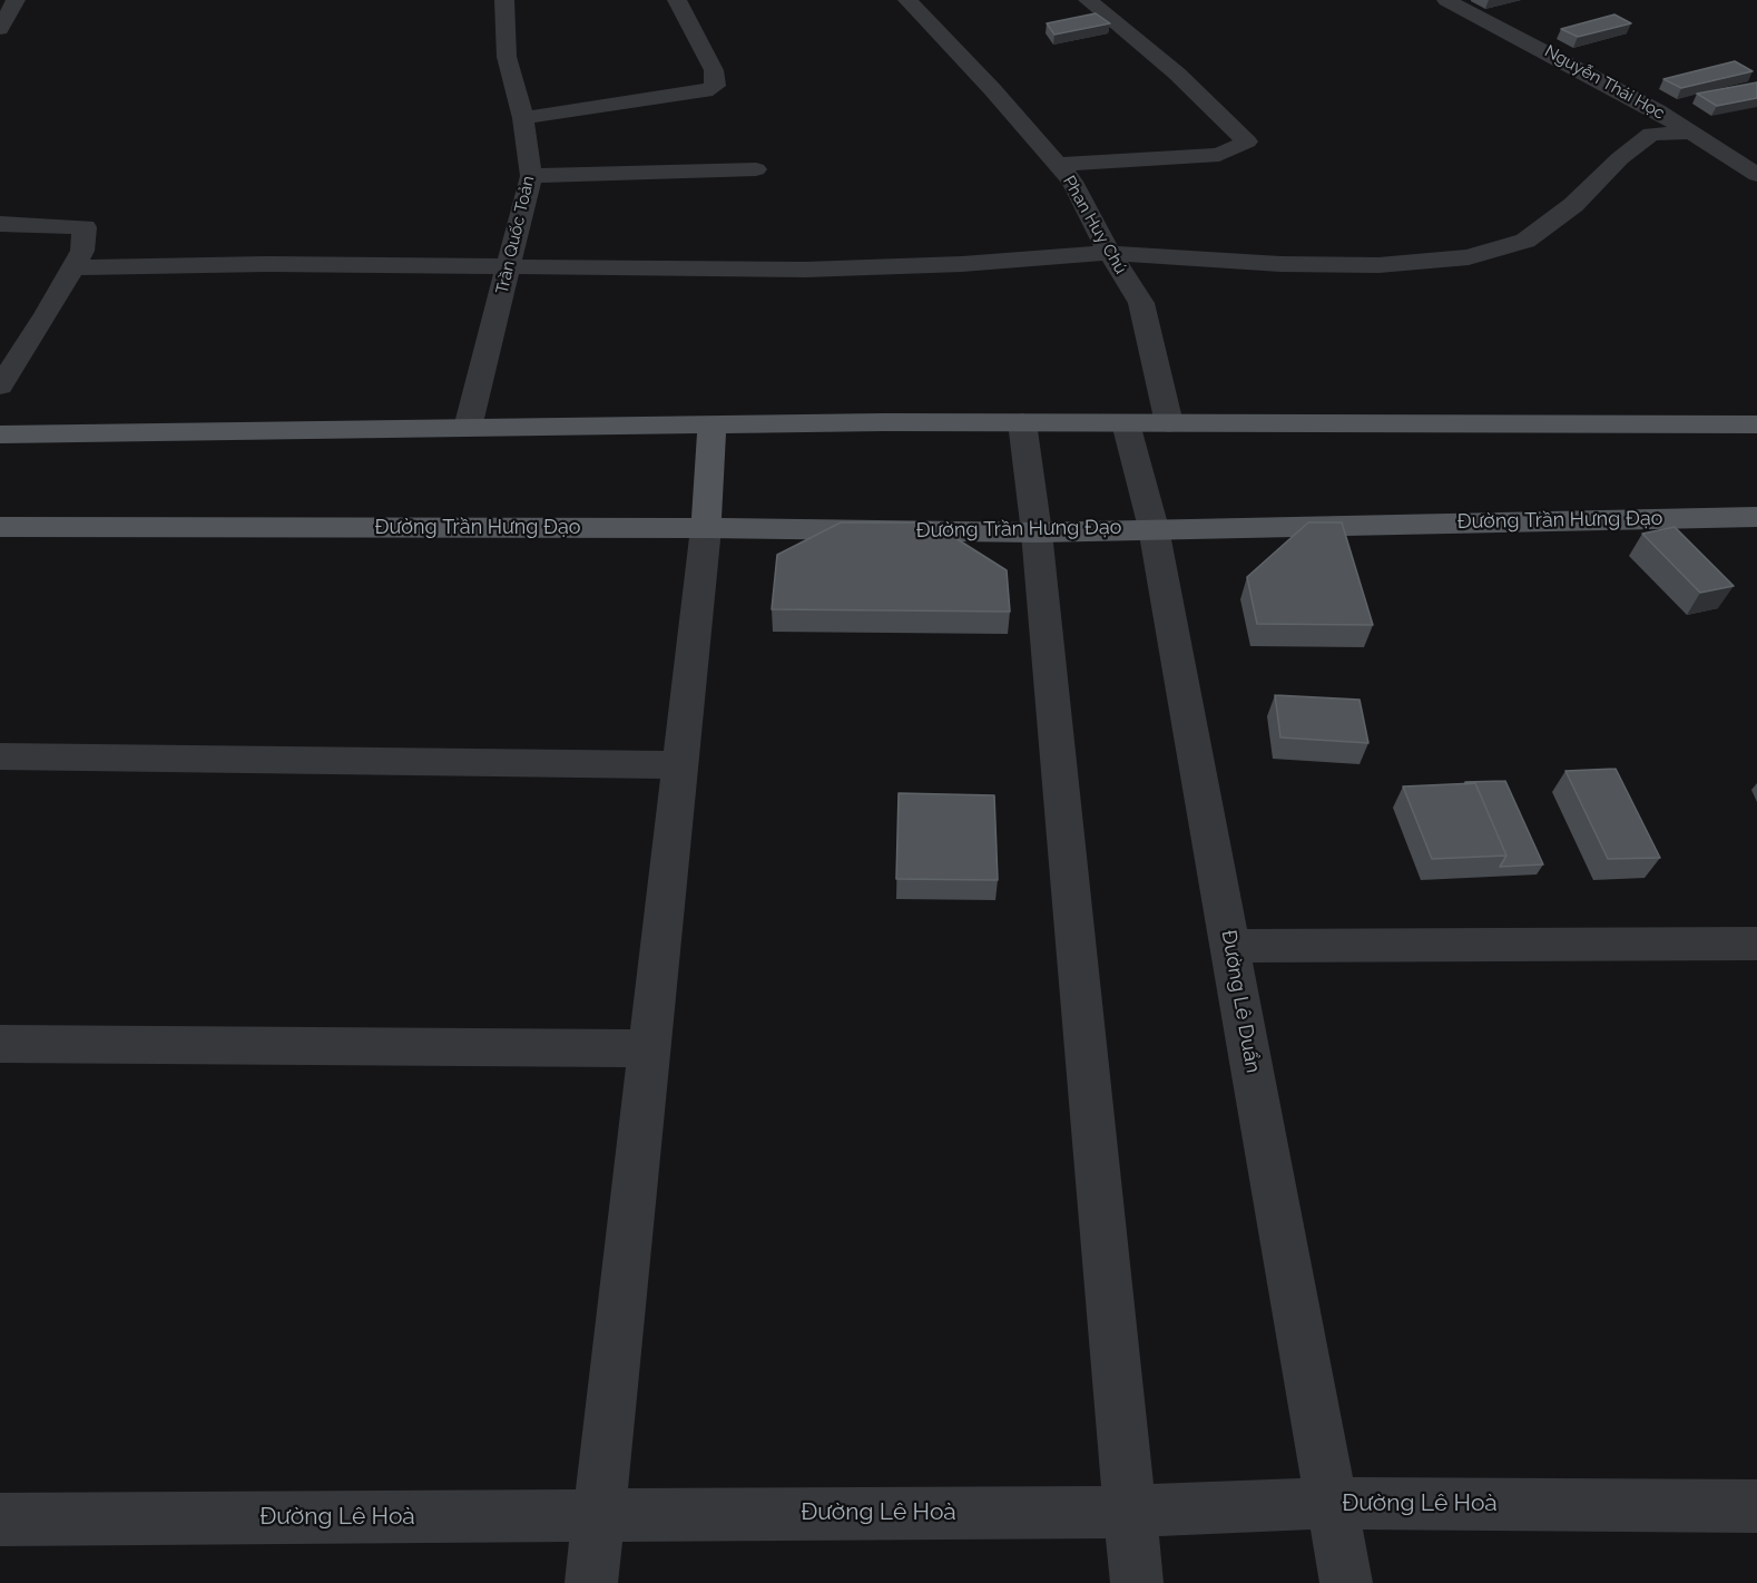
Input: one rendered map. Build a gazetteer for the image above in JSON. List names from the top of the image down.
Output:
{
  "streets": {
    "main road": ["Đường Trần Hưng Đạo"],
    "street": [
      "Nguyễn Thái Học",
      "Phan Huy Chú",
      "Trần Quốc Toản",
      "Đường Lê Duẩn",
      "Đường Lê Hoà"
    ]
  },
  "crossings": [
    ["Đường Trần Hưng Đạo", "Đường Lê Duẩn"],
    ["Đường Lê Duẩn", "Đường Lê Hoà"]
  ]
}
